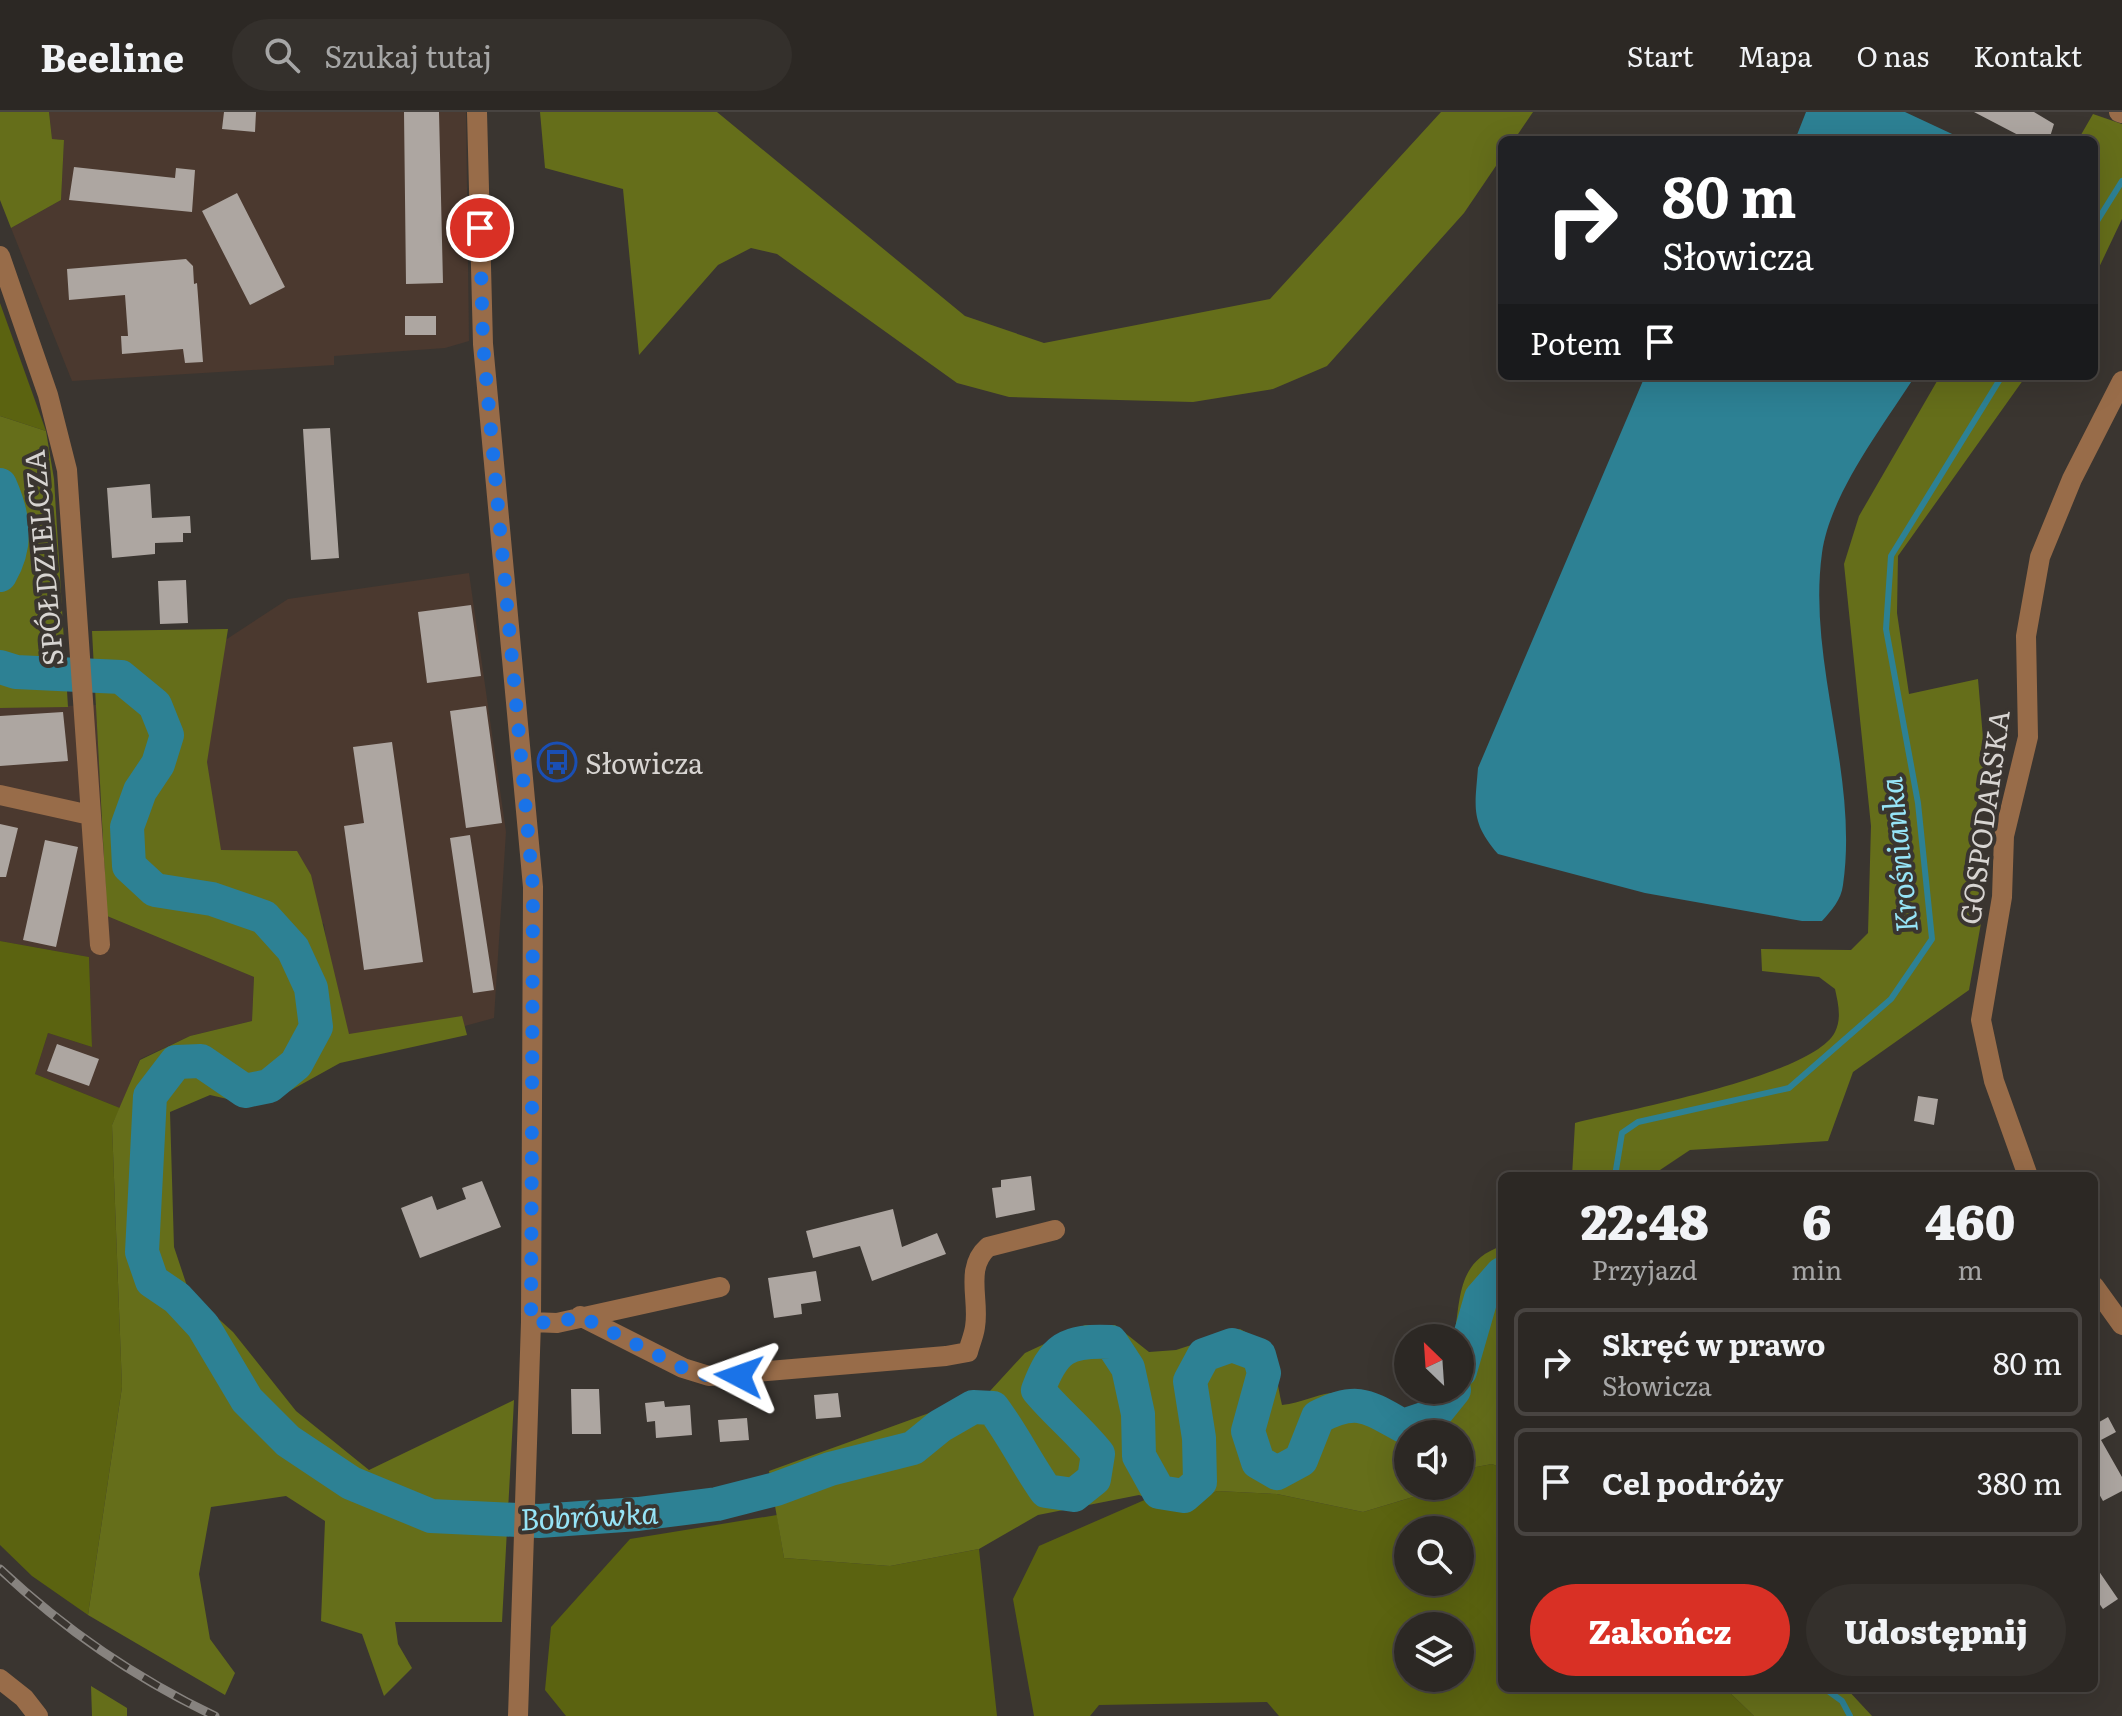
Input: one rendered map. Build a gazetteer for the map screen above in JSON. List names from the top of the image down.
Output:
{
  "streets": {
    "street": ["SPÓŁDZIELCZA", "GOSPODARSKA"]
  },
  "water": ["Krośnianka", "Bobrówka"],
  "places": {
    "bus stop": ["Słowicza"]
  },
  "north": "top left",
  "page": {
    "header": "Beeline",
    "search": "Szukaj tutaj",
    "nav": [
      "Start",
      "Mapa",
      "O nas",
      "Kontakt"
    ],
    "turn": ["80 m", "Słowicza"],
    "then": "Potem",
    "eta": [
      "22:48",
      "Przyjazd",
      "6",
      "min",
      "460",
      "m"
    ],
    "list": [
      {
        "name": "Skręć w prawo",
        "note": "Słowicza",
        "value": "80 m"
      },
      {
        "name": "Cel podróży",
        "value": "380 m"
      }
    ],
    "buttons": ["Zakończ", "Udostępnij"]
  }
}
